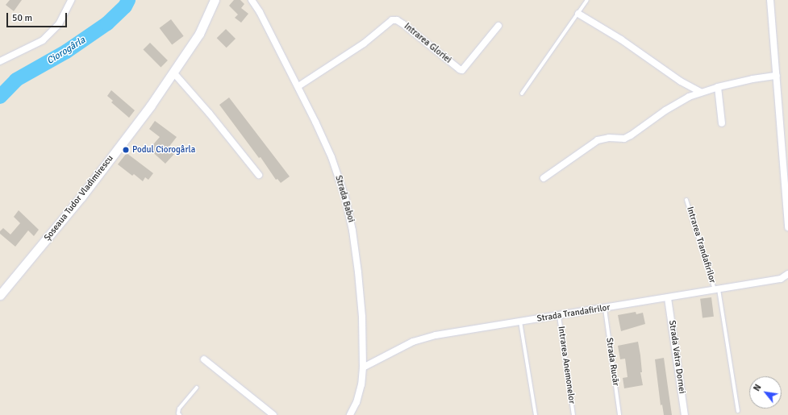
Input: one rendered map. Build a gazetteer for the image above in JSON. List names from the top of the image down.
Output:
{
  "streets": {
    "main road": ["Șoseaua Tudor Vladimirescu"],
    "street": [
      "Intrarea Gloriei",
      "Strada Baboi",
      "Strada Trandafirilor",
      "Strada Vatra Dornei"
    ],
    "lane": ["Intrarea Trandafirilor", "Strada Rucăr", "Intrarea Anemonelor"]
  },
  "crossings": [
    ["Intrarea Gloriei", "Strada Baboi"],
    ["Strada Baboi", "Strada Trandafirilor"],
    ["Intrarea Trandafirilor", "Strada Trandafirilor"],
    ["Strada Trandafirilor", "Strada Vatra Dornei"],
    ["Strada Trandafirilor", "Strada Rucăr"],
    ["Strada Trandafirilor", "Intrarea Anemonelor"]
  ],
  "water": ["Ciorogârla"],
  "places": ["Podul Ciorogârla"],
  "scale_bar": "50 m",
  "north": "top left"
}
